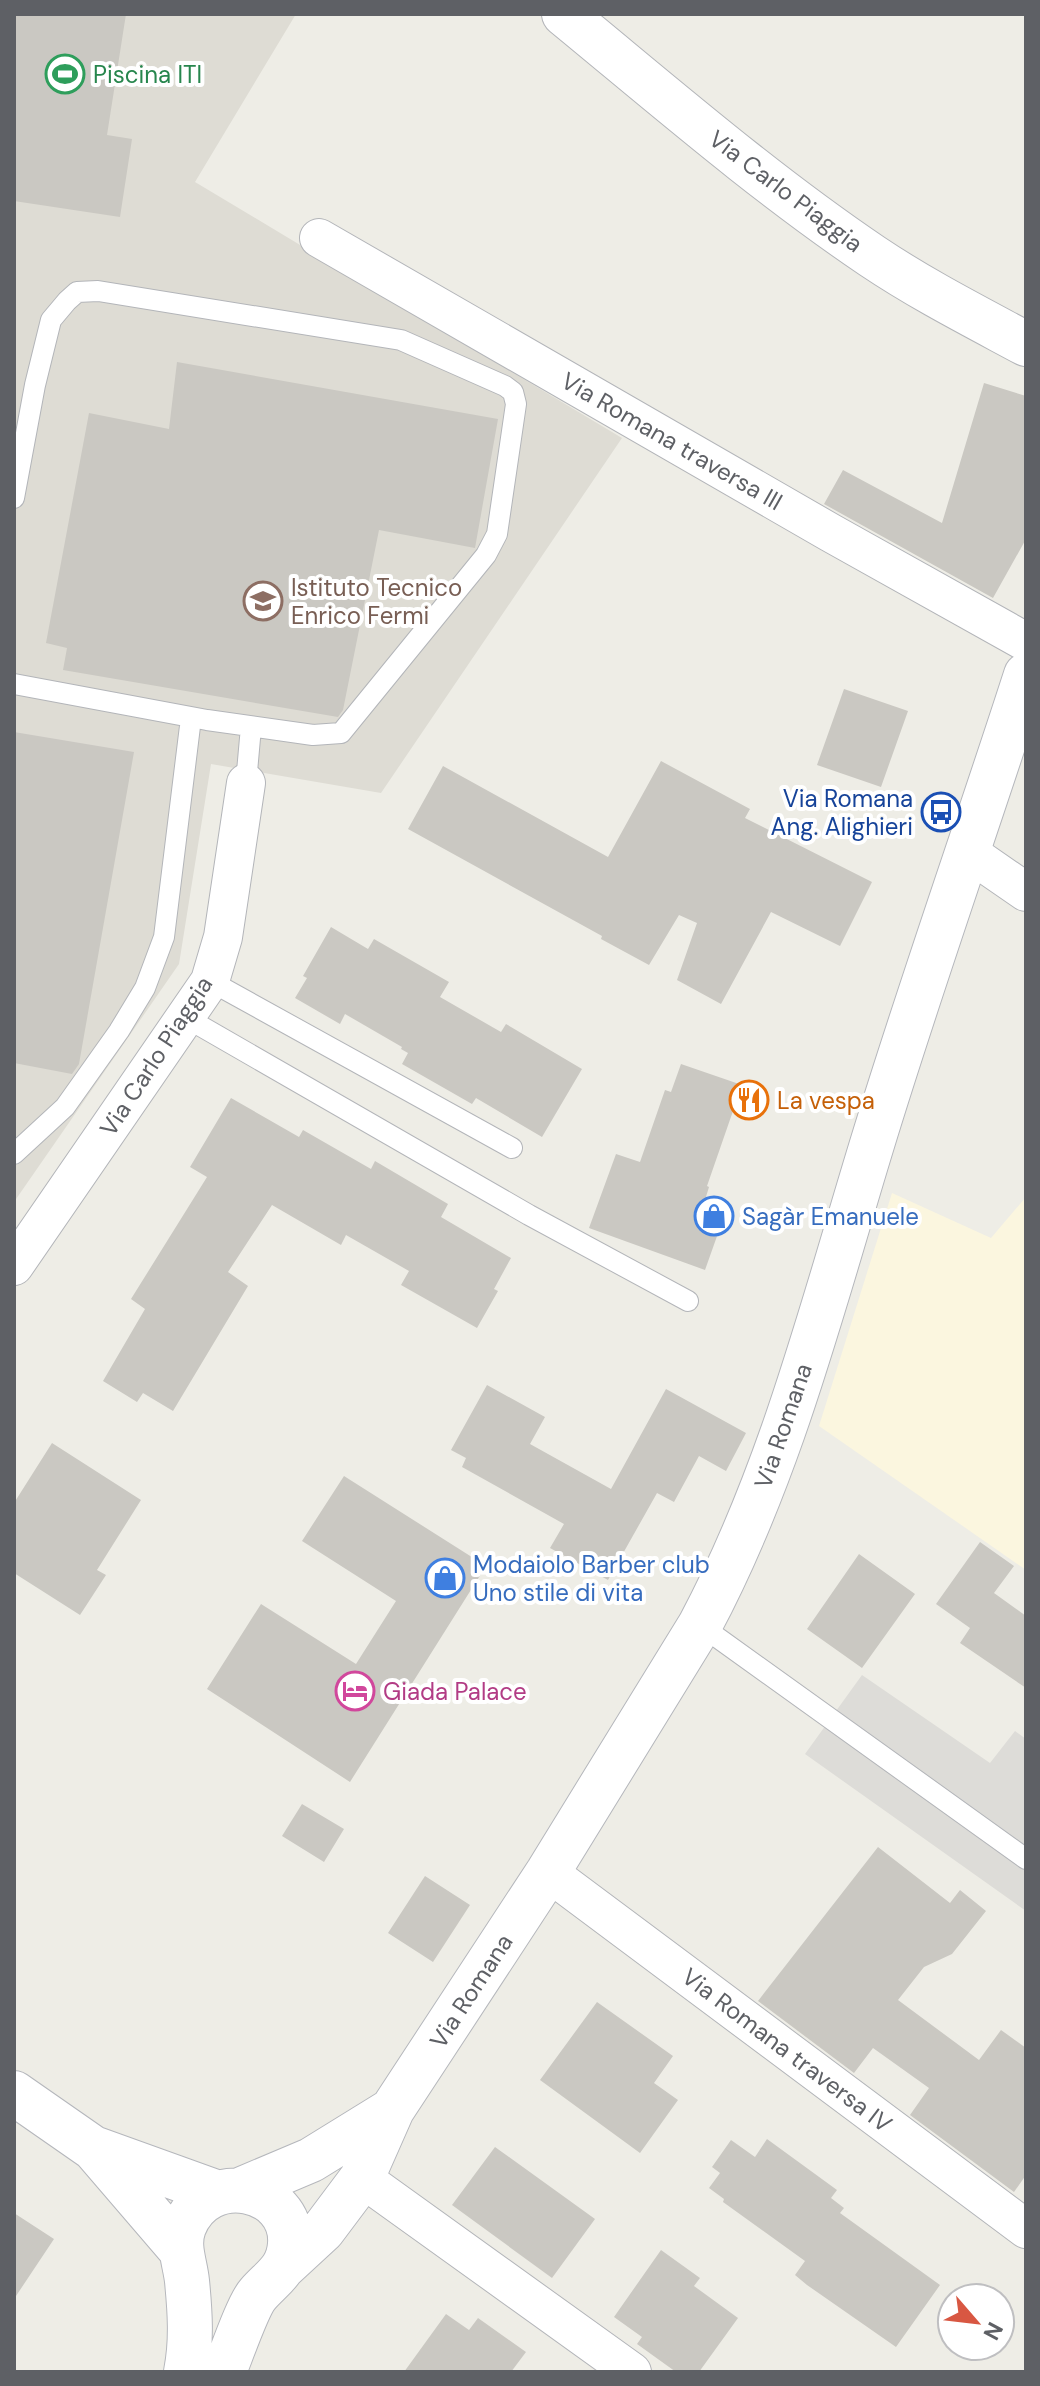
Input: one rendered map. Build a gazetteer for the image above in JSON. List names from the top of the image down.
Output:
{
  "streets": {
    "main road": ["Via Carlo Piaggia", "Via Romana"],
    "street": ["Via Romana traversa III", "Via Romana traversa IV"]
  },
  "crossings": [
    ["Via Romana", "Via Romana traversa IV"]
  ],
  "places": {
    "sports": ["Piscina ITI"],
    "school or university": ["Istituto Tecnico Enrico Fermi"],
    "bus stop": ["Via Romana Ang. Alighieri"],
    "restaurant": ["La vespa"],
    "shop": ["Sagàr Emanuele", "Modaiolo Barber club Uno stile di vita"],
    "hotel": ["Giada Palace"]
  },
  "north": "bottom right"
}
